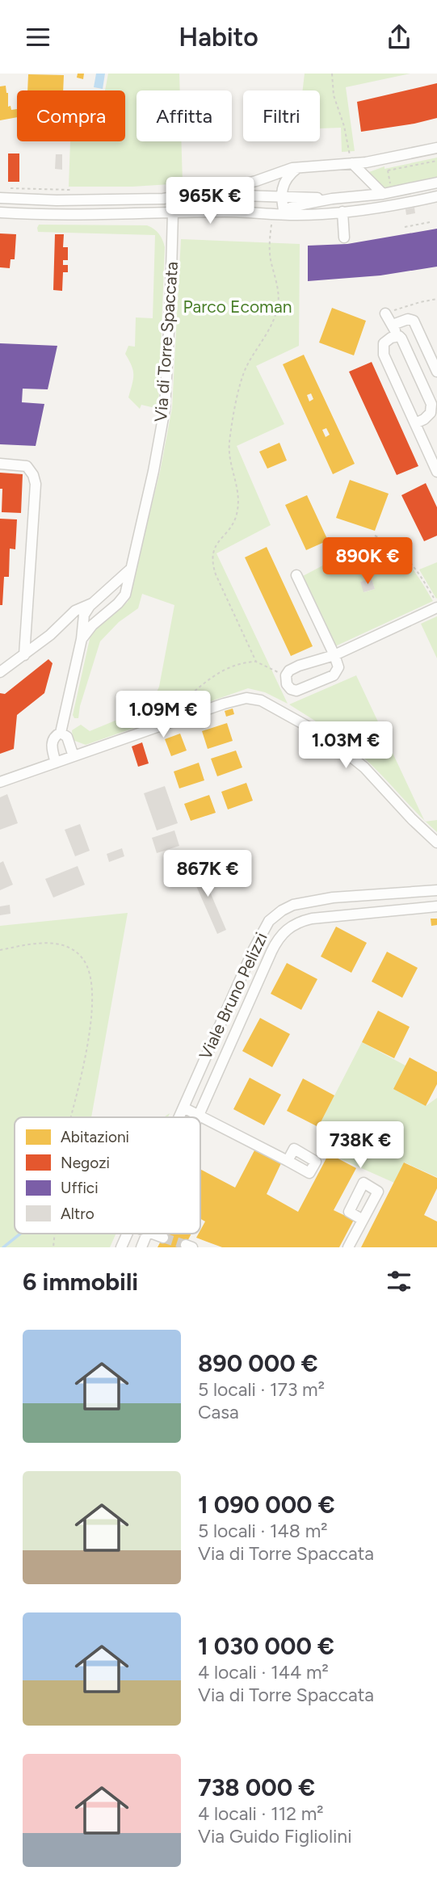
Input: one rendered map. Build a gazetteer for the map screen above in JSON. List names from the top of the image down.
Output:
{
  "streets": {
    "street": ["Via di Torre Spaccata", "Viale Bruno Pelizzi"]
  },
  "parks": ["Parco Ecoman"],
  "legend": [
    "Abitazioni",
    "Negozi",
    "Uffici",
    "Altro"
  ],
  "page": {
    "header": "Habito",
    "chip": ["Compra", "Affitta", "Filtri"],
    "price": [
      "965K €",
      "890K €",
      "1.09M €",
      "1.03M €",
      "867K €",
      "738K €"
    ],
    "heading": "6 immobili",
    "list": [
      {
        "name": "890 000 €",
        "note": "5 locali · 173 m² · Casa"
      },
      {
        "name": "1 090 000 €",
        "note": "5 locali · 148 m² · Via di Torre Spaccata"
      },
      {
        "name": "1 030 000 €",
        "note": "4 locali · 144 m² · Via di Torre Spaccata"
      },
      {
        "name": "738 000 €",
        "note": "4 locali · 112 m² · Via Guido Figliolini"
      }
    ]
  }
}
